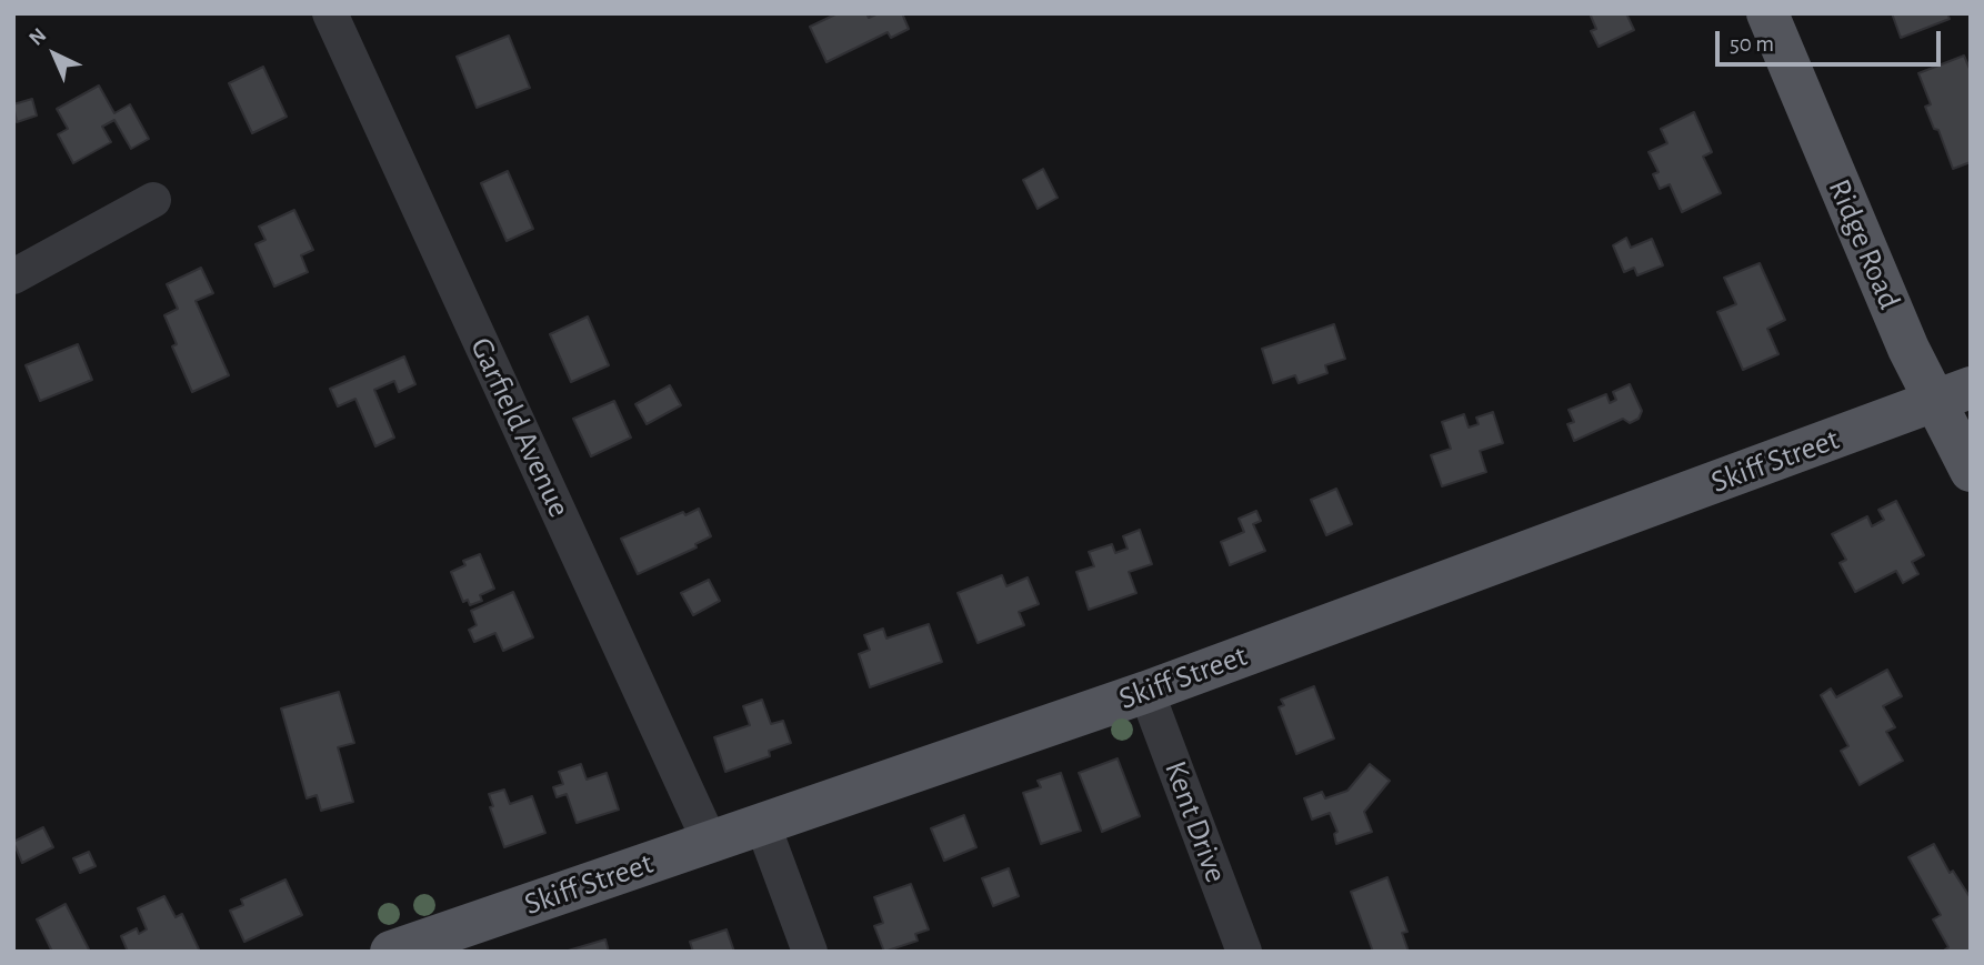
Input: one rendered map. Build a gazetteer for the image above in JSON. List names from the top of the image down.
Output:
{
  "streets": {
    "main road": ["Ridge Road", "Skiff Street"],
    "street": ["Garfield Avenue", "Kent Drive"]
  },
  "crossings": [
    ["Ridge Road", "Skiff Street"],
    ["Garfield Avenue", "Skiff Street"],
    ["Skiff Street", "Kent Drive"]
  ],
  "scale_bar": "50 m",
  "north": "top left"
}
